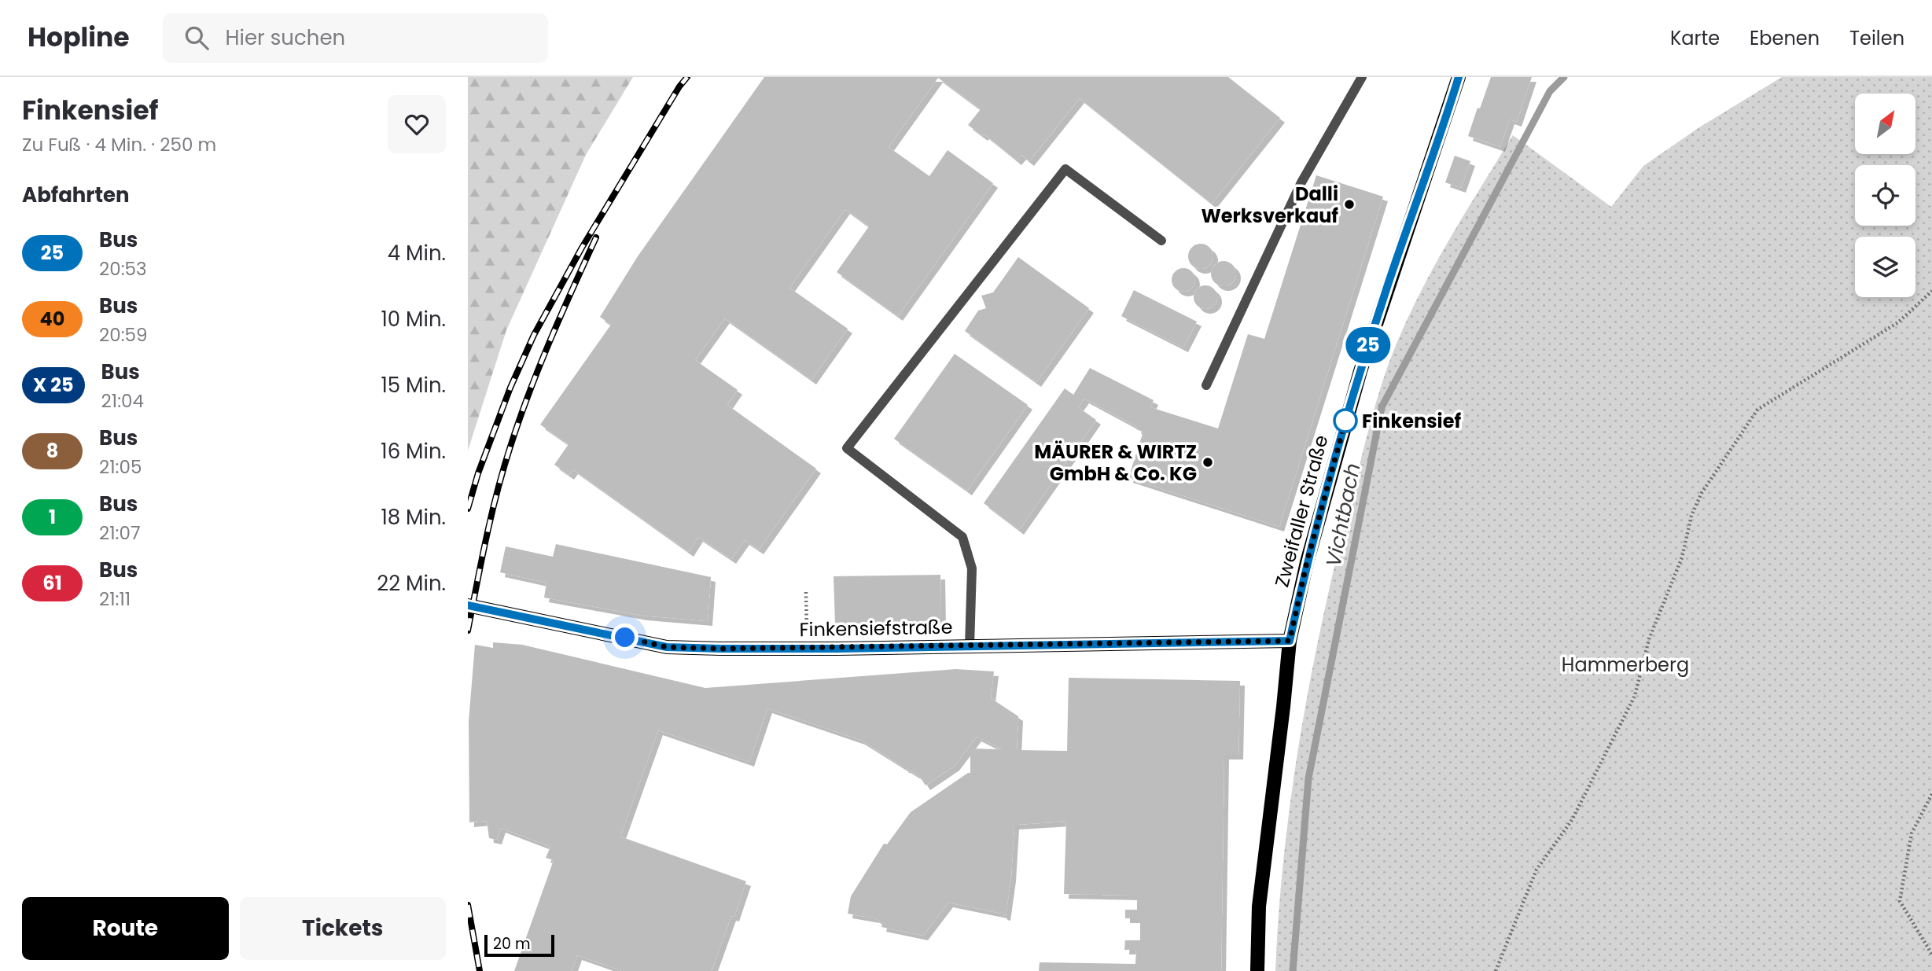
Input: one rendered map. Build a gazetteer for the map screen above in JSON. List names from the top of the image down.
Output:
{
  "streets": {
    "main road": ["Zweifaller Straße", "Finkensiefstraße"]
  },
  "crossings": [
    ["Zweifaller Straße", "Finkensiefstraße"]
  ],
  "water": ["Vichtbach"],
  "parks": ["Hammerberg"],
  "places": ["Dalli Werksverkauf", "Finkensief", "MÄURER & WIRTZ GmbH & Co. KG"],
  "lines": ["bus line 25"],
  "scale_bar": "20 m",
  "north": "top right",
  "page": {
    "header": "Hopline",
    "search": "Hier suchen",
    "nav": ["Karte", "Ebenen", "Teilen"],
    "heading": [
      ["Finkensief", "Zu Fuß · 4 Min. · 250 m"],
      "Abfahrten"
    ],
    "on_map": "25",
    "list": [
      {
        "mark": "25",
        "name": "Bus",
        "note": "20:53",
        "value": "4 Min."
      },
      {
        "mark": "40",
        "name": "Bus",
        "note": "20:59",
        "value": "10 Min."
      },
      {
        "mark": "X 25",
        "name": "Bus",
        "note": "21:04",
        "value": "15 Min."
      },
      {
        "mark": "8",
        "name": "Bus",
        "note": "21:05",
        "value": "16 Min."
      },
      {
        "mark": "1",
        "name": "Bus",
        "note": "21:07",
        "value": "18 Min."
      },
      {
        "mark": "61",
        "name": "Bus",
        "note": "21:11",
        "value": "22 Min."
      }
    ],
    "buttons": ["Route", "Tickets"],
    "scale": "20 m"
  }
}
